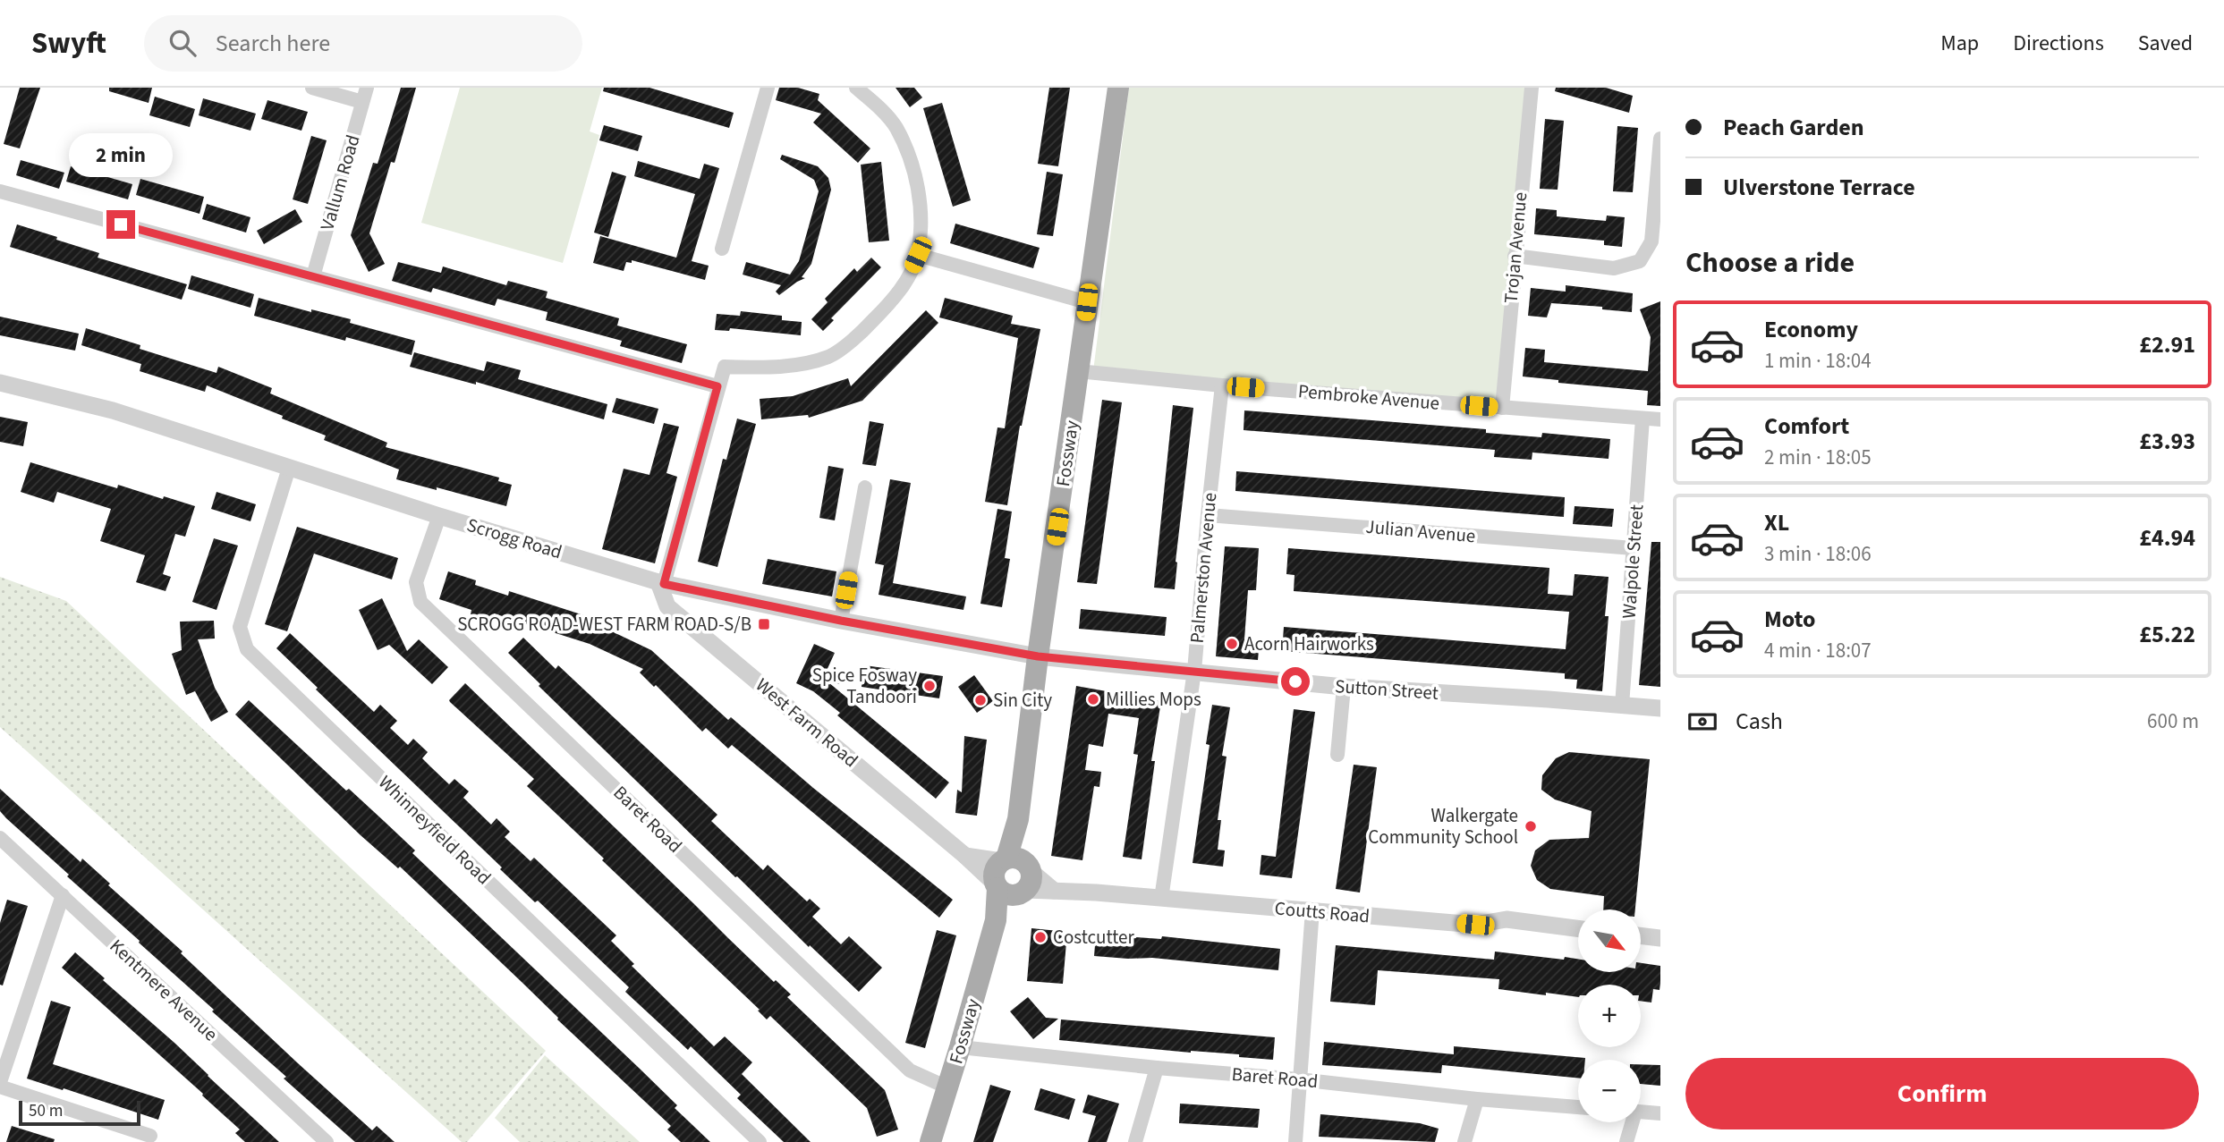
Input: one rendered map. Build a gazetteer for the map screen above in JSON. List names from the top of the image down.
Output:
{
  "streets": {
    "main road": ["Fossway"],
    "street": [
      "Vallum Road",
      "Trojan Avenue",
      "Pembroke Avenue",
      "Julian Avenue",
      "Scrogg Road",
      "Walpole Street",
      "Palmerston Avenue",
      "Sutton Street",
      "West Farm Road",
      "Baret Road",
      "Whinneyfield Road",
      "Coutts Road",
      "Kentmere Avenue"
    ]
  },
  "crossings": [
    ["Trojan Avenue", "Pembroke Avenue"],
    ["Pembroke Avenue", "Fossway"],
    ["Pembroke Avenue", "Walpole Street"],
    ["Pembroke Avenue", "Palmerston Avenue"],
    ["Fossway", "Scrogg Road"],
    ["Fossway", "Sutton Street"],
    ["Fossway", "West Farm Road"],
    ["Fossway", "Baret Road"],
    ["Fossway", "Coutts Road"],
    ["Julian Avenue", "Walpole Street"],
    ["Julian Avenue", "Palmerston Avenue"],
    ["Scrogg Road", "Sutton Street"],
    ["Scrogg Road", "West Farm Road"],
    ["Scrogg Road", "Baret Road"],
    ["Scrogg Road", "Whinneyfield Road"],
    ["Walpole Street", "Sutton Street"],
    ["Palmerston Avenue", "Sutton Street"],
    ["Palmerston Avenue", "Coutts Road"]
  ],
  "places": {
    "transit": ["SCROGG ROAD-WEST FARM ROAD-S/B"],
    "other": [
      "Acorn Hairworks",
      "Spice Fosway Tandoori",
      "Millies Mops",
      "Sin City",
      "Walkergate Community School",
      "Costcutter"
    ]
  },
  "scale_bar": "50 m",
  "north": "bottom right",
  "page": {
    "header": "Swyft",
    "search": "Search here",
    "nav": ["Map", "Directions", "Saved"],
    "banner": ["Peach Garden", "Ulverstone Terrace"],
    "bubble": "2 min",
    "heading": "Choose a ride",
    "list": [
      {
        "name": "Economy",
        "note": "1 min · 18:04",
        "value": "£2.91"
      },
      {
        "name": "Comfort",
        "note": "2 min · 18:05",
        "value": "£3.93"
      },
      {
        "name": "XL",
        "note": "3 min · 18:06",
        "value": "£4.94"
      },
      {
        "name": "Moto",
        "note": "4 min · 18:07",
        "value": "£5.22"
      }
    ],
    "pay": ["Cash", "600 m"],
    "map_buttons": ["+", "−"],
    "buttons": "Confirm",
    "scale": "50 m"
  }
}
